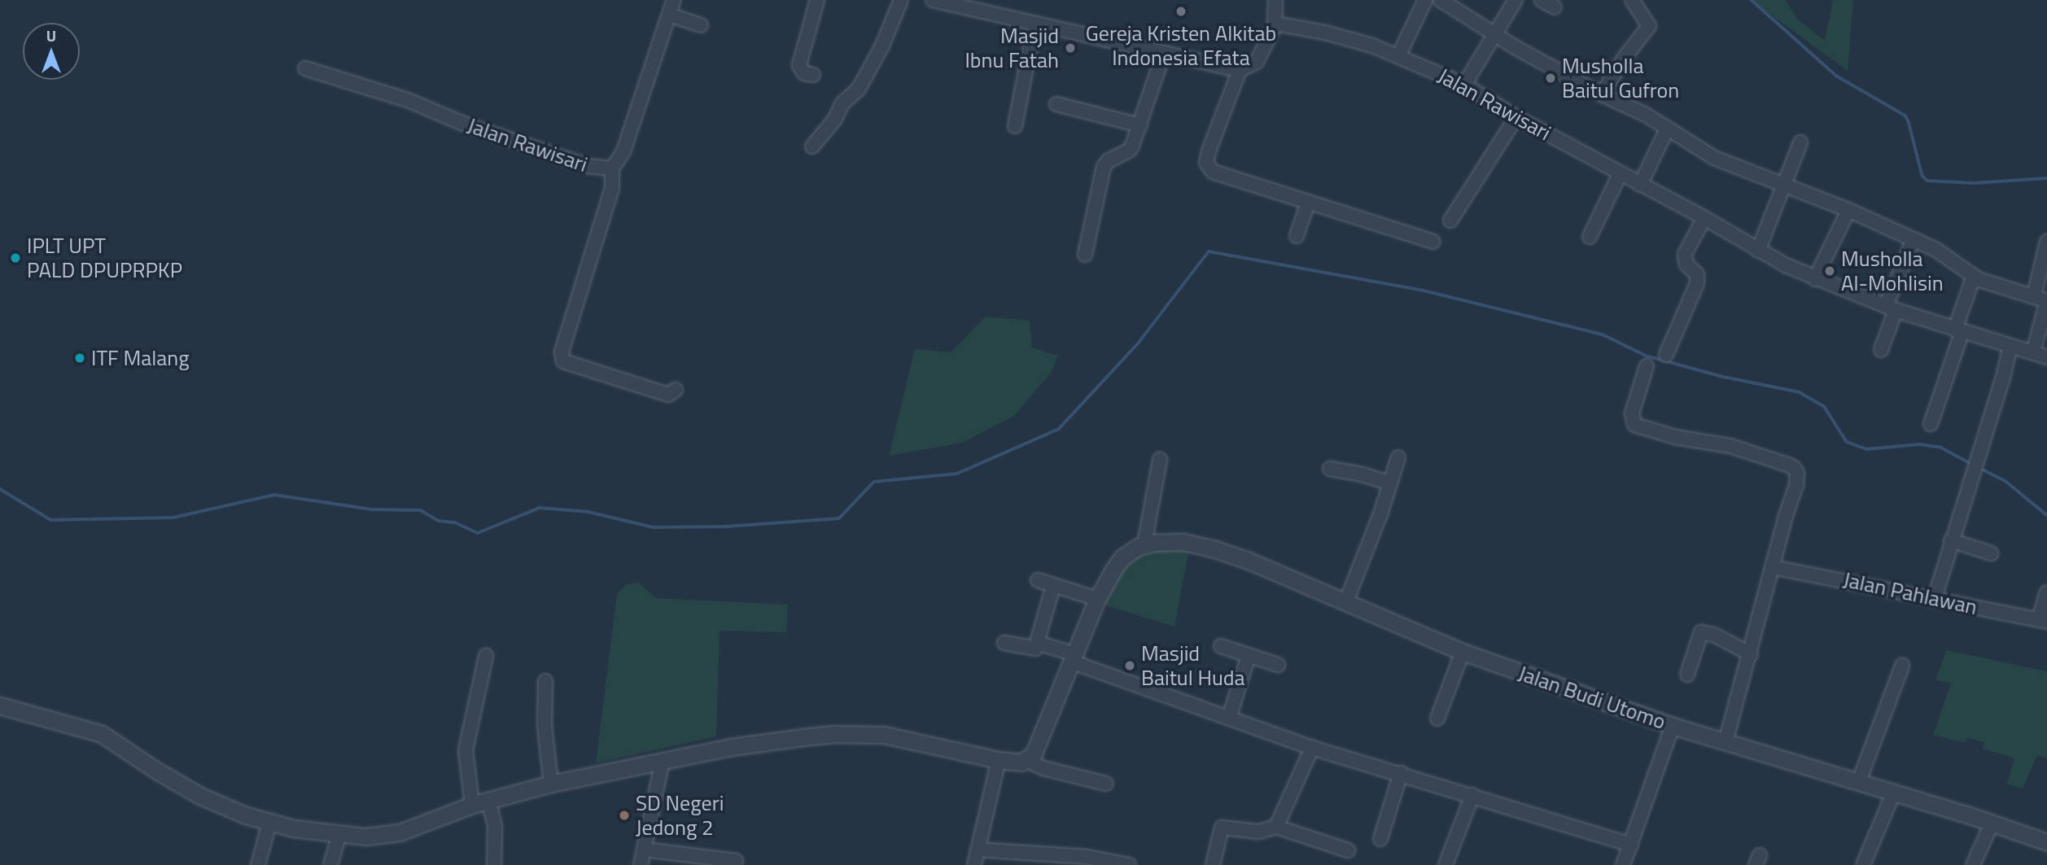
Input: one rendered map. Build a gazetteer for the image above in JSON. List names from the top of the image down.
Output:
{
  "streets": {
    "street": ["Jalan Rawisari", "Jalan Pahlawan", "Jalan Budi Utomo"]
  },
  "places": [
    "Gereja Kristen Alkitab Indonesia Efata",
    "Masjid Ibnu Fatah",
    "Musholla Baitul Gufron",
    "IPLT UPT PALD DPUPRPKP",
    "Musholla Al-Mohlisin",
    "ITF Malang",
    "Masjid Baitul Huda",
    "SD Negeri Jedong 2"
  ],
  "north": "top"
}
